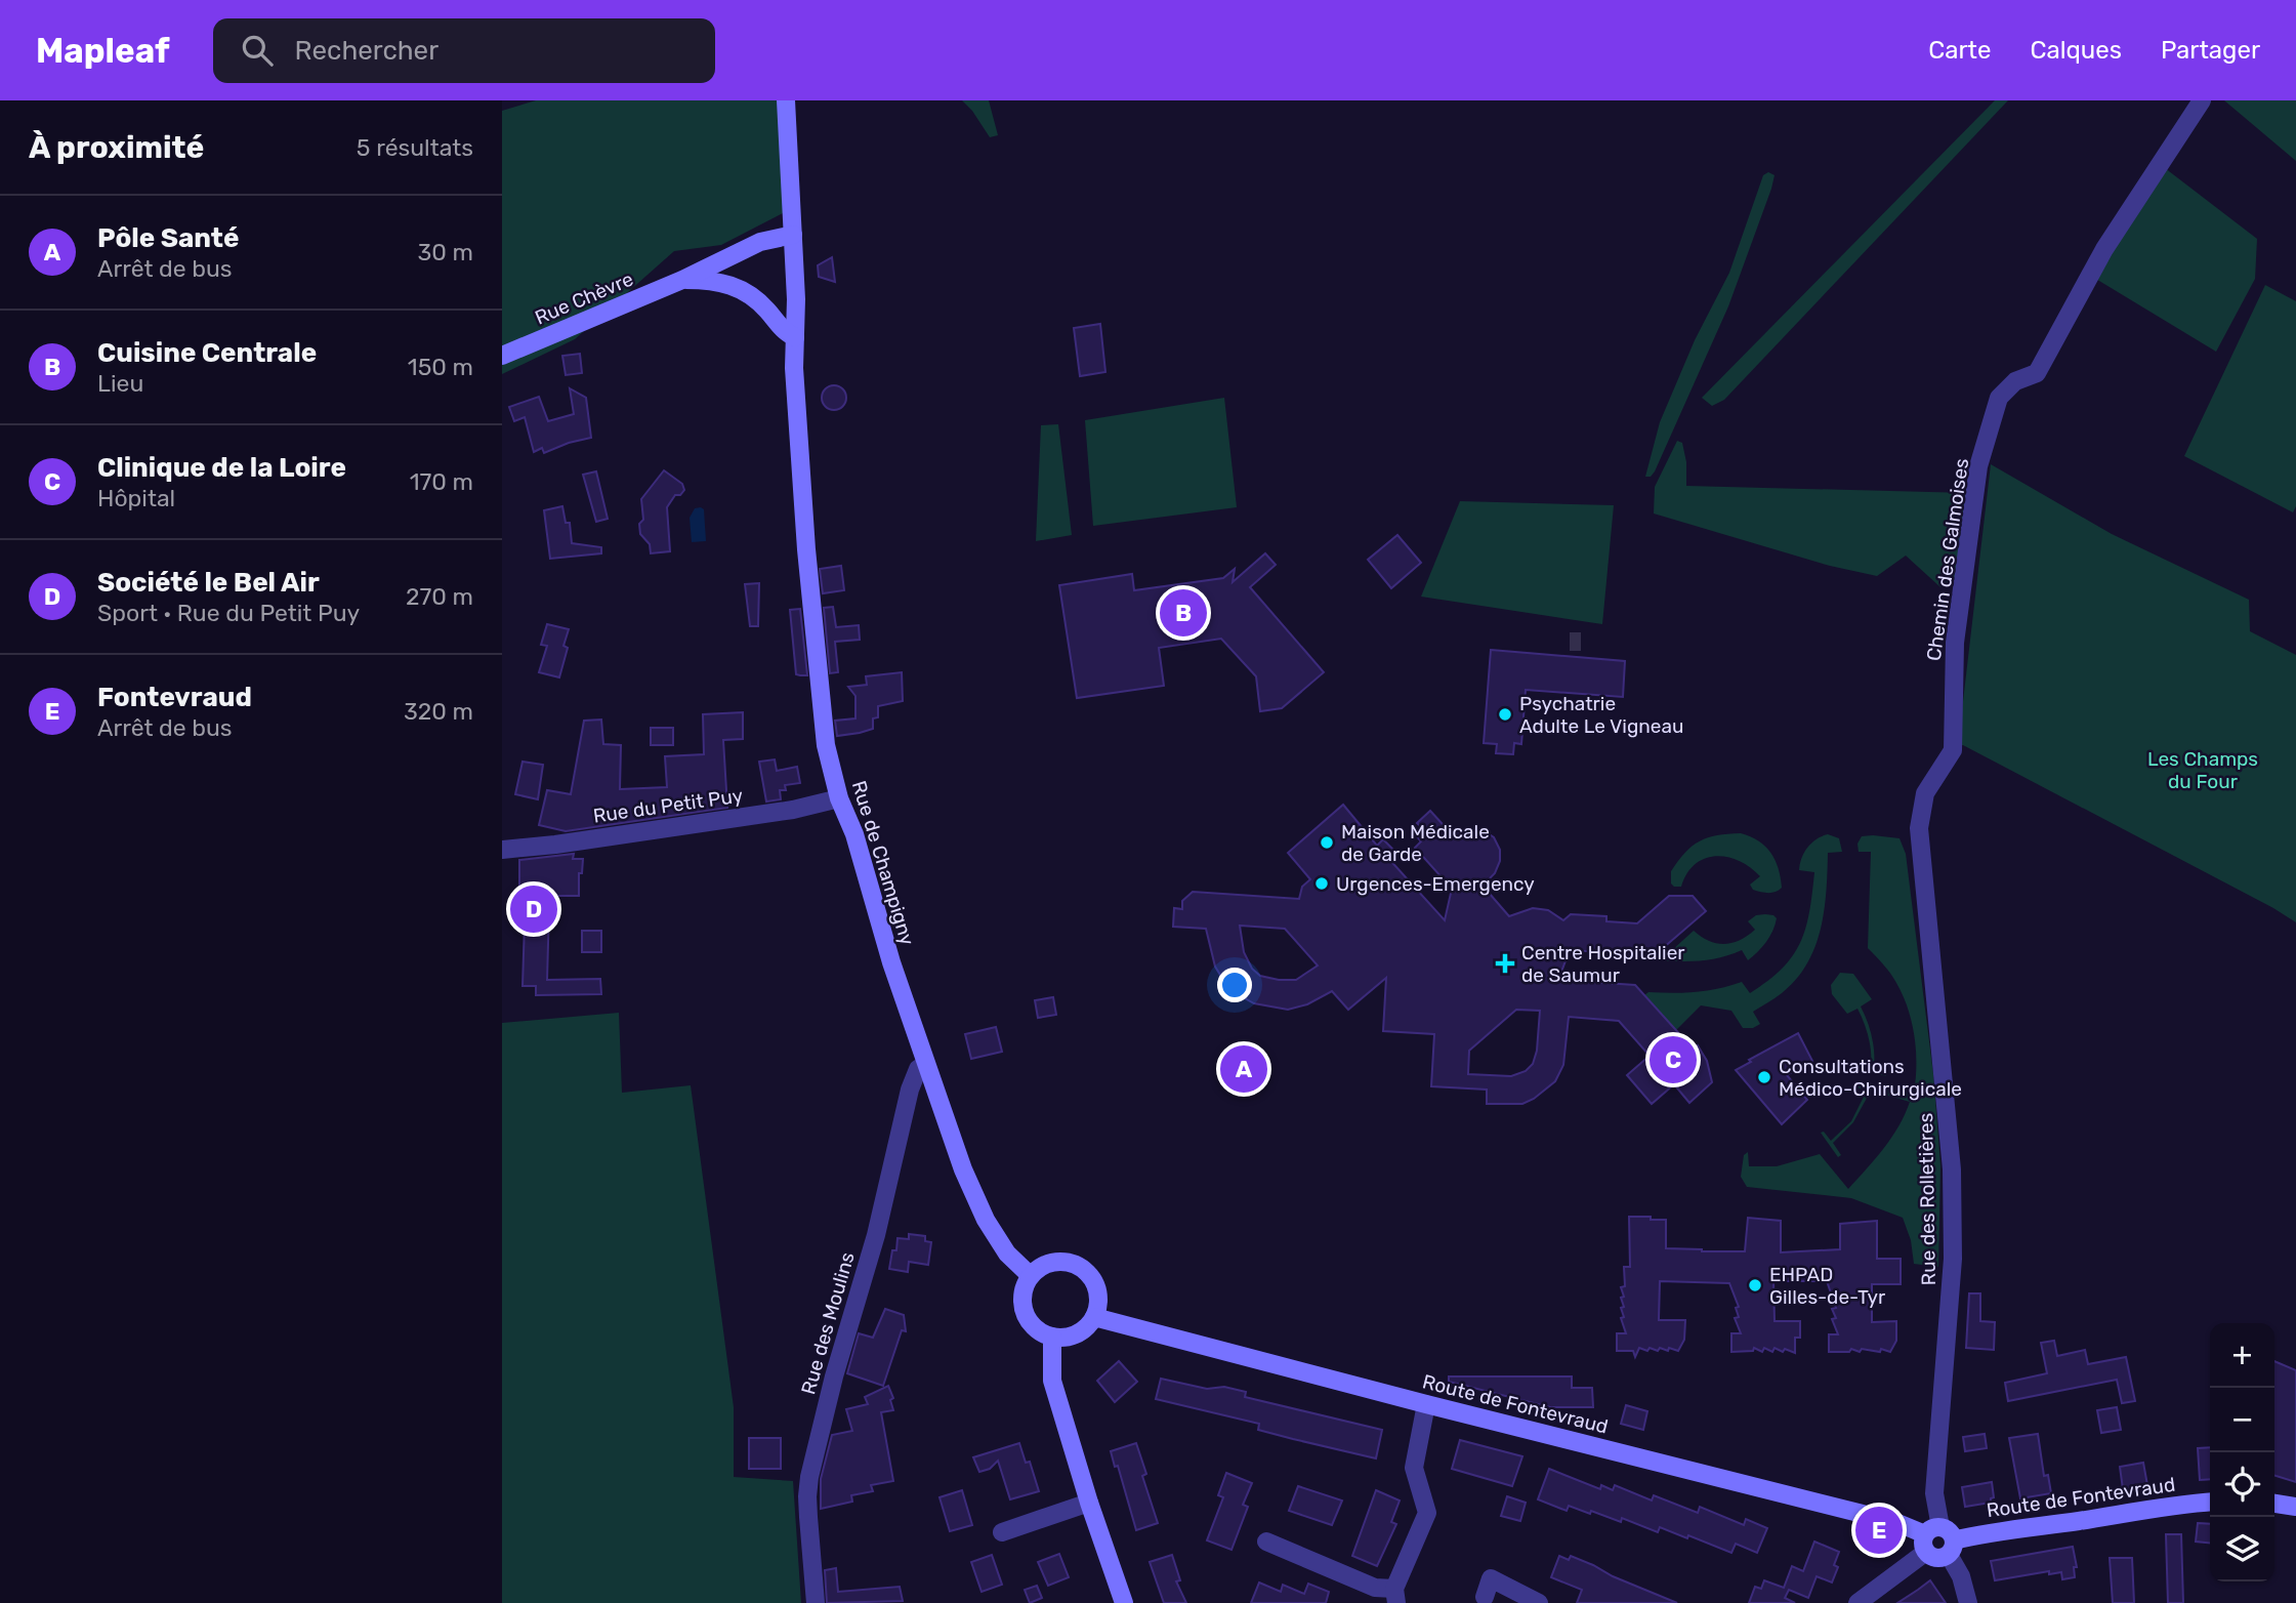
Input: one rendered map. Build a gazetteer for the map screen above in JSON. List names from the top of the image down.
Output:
{
  "streets": {
    "street": [
      "Rue Chèvre",
      "Chemin des Galmoises",
      "Rue du Petit Puy",
      "Rue de Champigny",
      "Rue des Rolletières",
      "Rue des Moulins",
      "Route de Fontevraud"
    ]
  },
  "crossings": [
    ["Rue Chèvre", "Rue de Champigny"],
    ["Chemin des Galmoises", "Rue des Rolletières"],
    ["Rue du Petit Puy", "Rue de Champigny"],
    ["Rue de Champigny", "Rue des Moulins"],
    ["Rue de Champigny", "Route de Fontevraud"],
    ["Rue des Rolletières", "Route de Fontevraud"]
  ],
  "parks": ["Les Champs du Four"],
  "places": {
    "other": [
      "Psychatrie Adulte Le Vigneau",
      "Maison Médicale de Garde",
      "Urgences-Emergency",
      "Consultations Médico-Chirurgicale",
      "EHPAD Gilles-de-Tyr"
    ],
    "health": ["Centre Hospitalier de Saumur"]
  },
  "page": {
    "header": "Mapleaf",
    "search": "Rechercher",
    "nav": ["Carte", "Calques", "Partager"],
    "heading": ["À proximité", "5 résultats"],
    "list": [
      {
        "mark": "A",
        "name": "Pôle Santé",
        "note": "Arrêt de bus",
        "value": "30 m"
      },
      {
        "mark": "B",
        "name": "Cuisine Centrale",
        "note": "Lieu",
        "value": "150 m"
      },
      {
        "mark": "C",
        "name": "Clinique de la Loire",
        "note": "Hôpital",
        "value": "170 m"
      },
      {
        "mark": "D",
        "name": "Société le Bel Air",
        "note": "Sport · Rue du Petit Puy",
        "value": "270 m"
      },
      {
        "mark": "E",
        "name": "Fontevraud",
        "note": "Arrêt de bus",
        "value": "320 m"
      }
    ],
    "pins": [
      "B",
      "D",
      "C",
      "A",
      "E"
    ],
    "map_buttons": ["+", "−"]
  }
}
